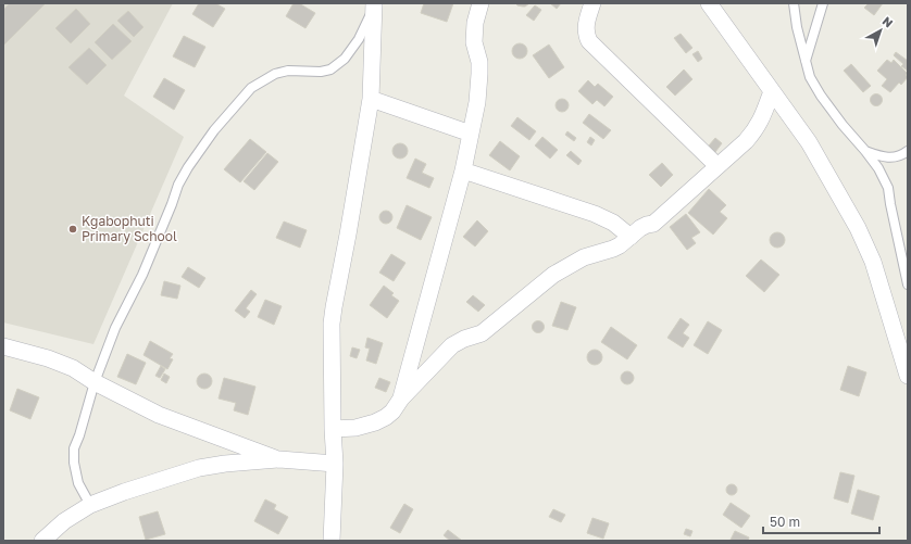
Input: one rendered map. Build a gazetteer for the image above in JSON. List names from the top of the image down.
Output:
{
  "places": ["Kgabophuti Primary School"],
  "scale_bar": "50 m",
  "north": "top right"
}
